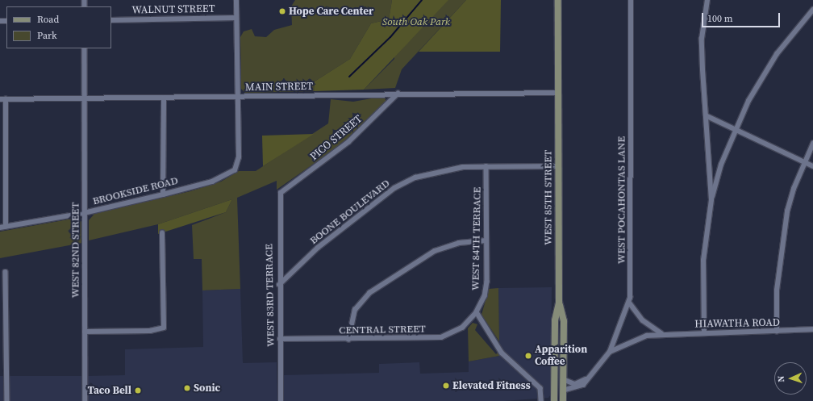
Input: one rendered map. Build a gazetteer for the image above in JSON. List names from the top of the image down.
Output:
{
  "streets": {
    "main road": ["WEST 85TH STREET"],
    "street": [
      "WALNUT STREET",
      "MAIN STREET",
      "PICO STREET",
      "BROOKSIDE ROAD",
      "WEST POCAHONTAS LANE",
      "BOONE BOULEVARD",
      "WEST 84TH TERRACE",
      "WEST 82ND STREET",
      "WEST 83RD TERRACE",
      "HIAWATHA ROAD",
      "CENTRAL STREET"
    ]
  },
  "crossings": [
    ["MAIN STREET", "PICO STREET"],
    ["MAIN STREET", "BROOKSIDE ROAD"],
    ["MAIN STREET", "WEST 85TH STREET"],
    ["MAIN STREET", "WEST 82ND STREET"],
    ["PICO STREET", "WEST 83RD TERRACE"],
    ["BROOKSIDE ROAD", "WEST 82ND STREET"],
    ["WEST 85TH STREET", "BOONE BOULEVARD"],
    ["WEST 85TH STREET", "HIAWATHA ROAD"],
    ["WEST POCAHONTAS LANE", "HIAWATHA ROAD"],
    ["BOONE BOULEVARD", "WEST 84TH TERRACE"],
    ["BOONE BOULEVARD", "WEST 83RD TERRACE"],
    ["WEST 84TH TERRACE", "CENTRAL STREET"],
    ["WEST 83RD TERRACE", "CENTRAL STREET"]
  ],
  "parks": ["South Oak Park"],
  "places": [
    "Hope Care Center",
    "Apparition Coffee",
    "Elevated Fitness",
    "Sonic",
    "Taco Bell"
  ],
  "legend": ["Road", "Park"],
  "scale_bar": "100 m",
  "north": "left"
}
